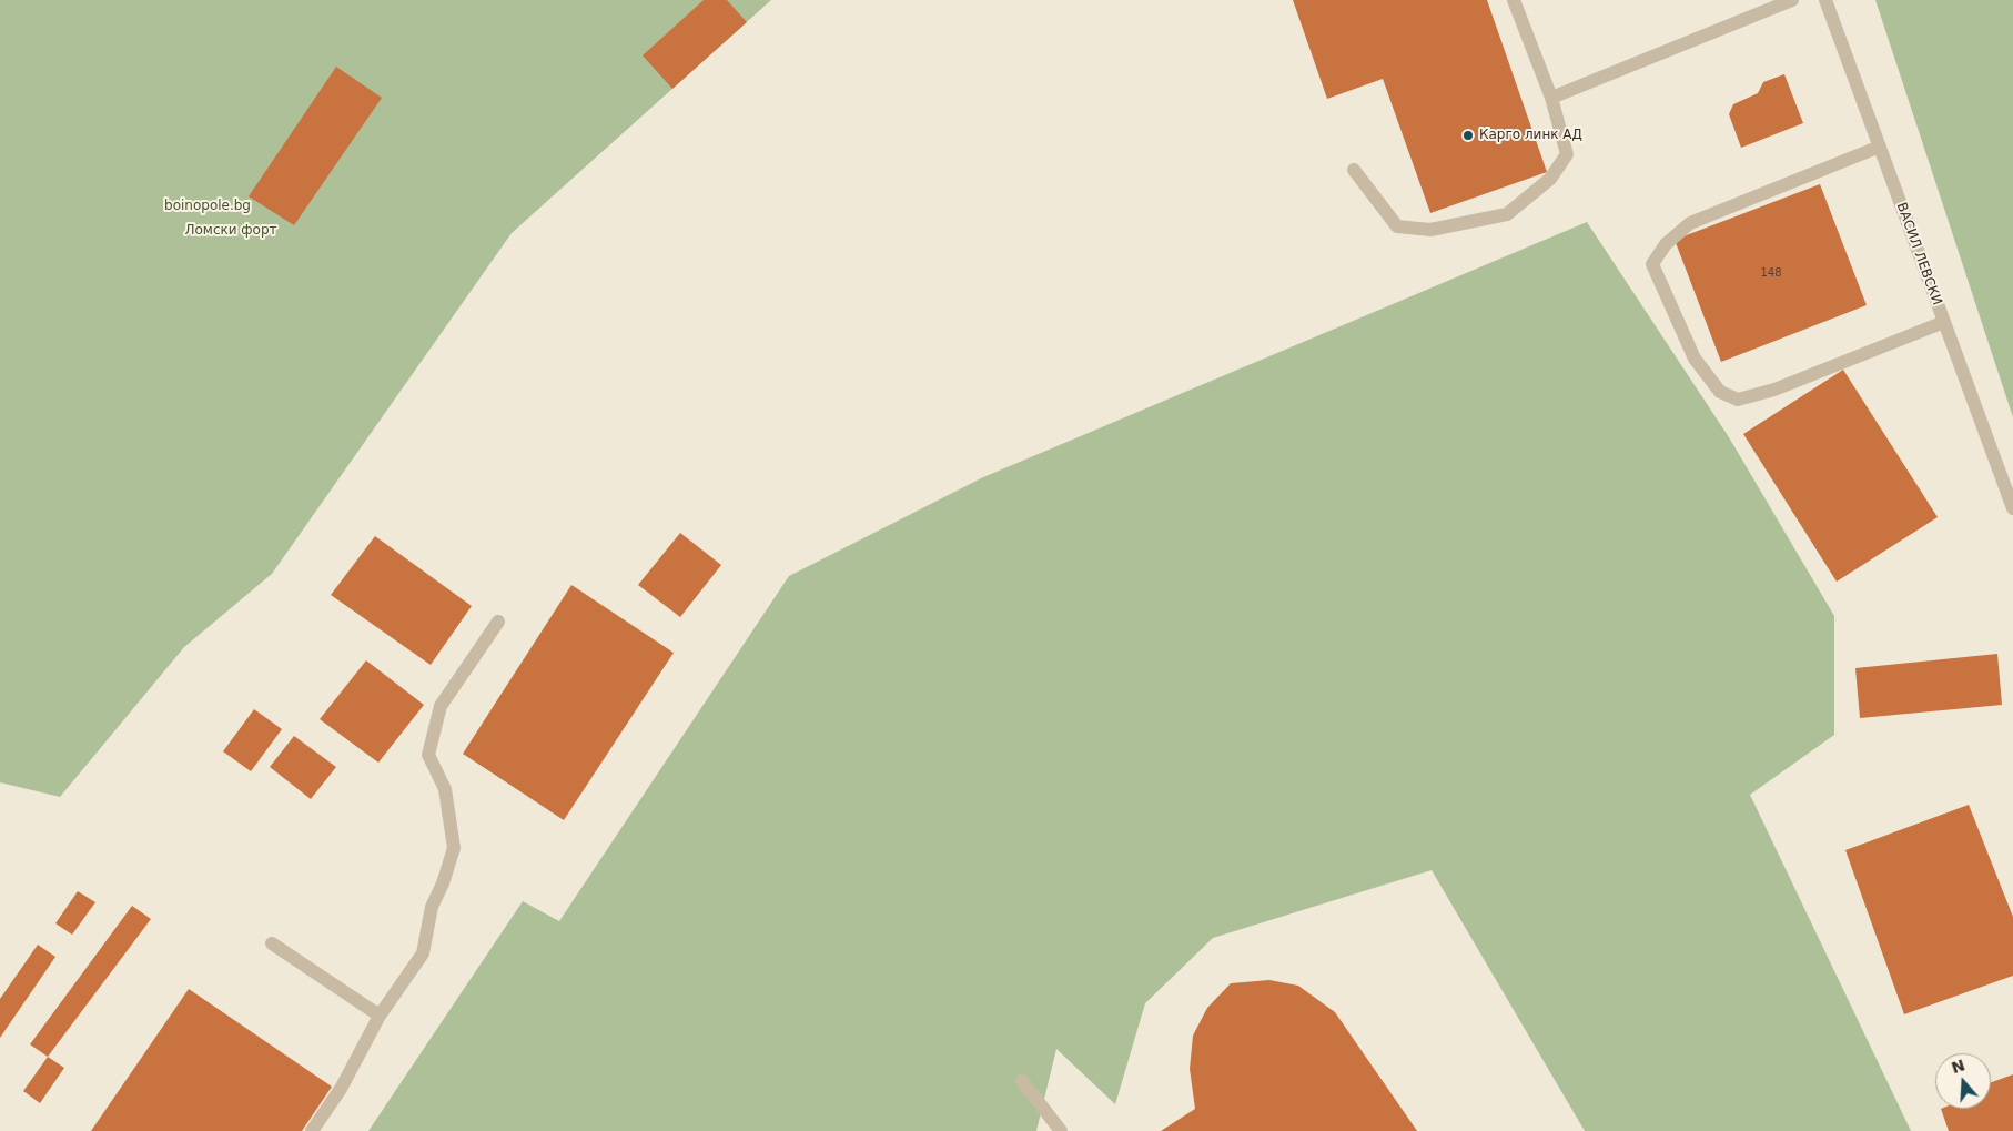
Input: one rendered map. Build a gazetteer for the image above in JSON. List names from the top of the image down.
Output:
{
  "streets": {
    "street": ["ВАСИЛ ЛЕВСКИ"]
  },
  "parks": ["boinopole.bg", "Ломски форт"],
  "places": ["Карго линк АД"],
  "house_numbers": ["148"],
  "north": "top"
}
